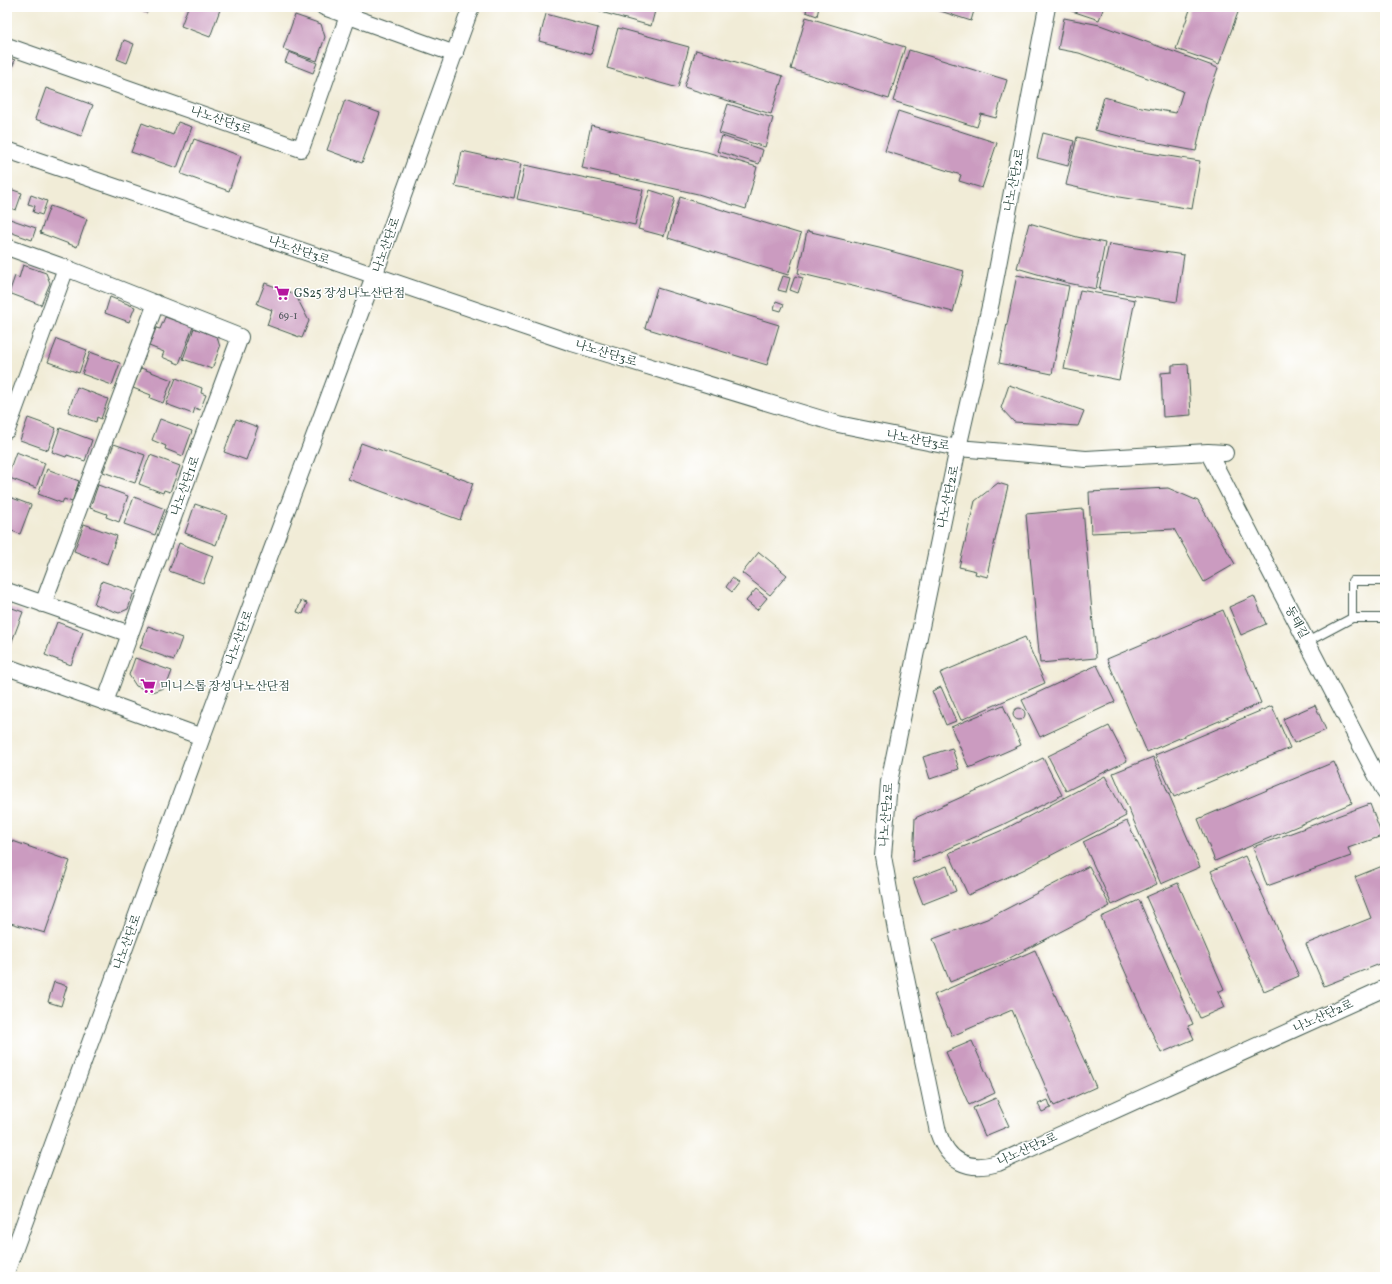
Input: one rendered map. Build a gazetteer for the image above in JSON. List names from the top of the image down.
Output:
{
  "streets": {
    "street": [
      "나노산단5로",
      "나노산단2로",
      "나노산단로",
      "나노산단3로",
      "나노산단1로",
      "동태길"
    ]
  },
  "crossings": [
    ["나노산단2로", "나노산단3로"],
    ["나노산단로", "나노산단3로"],
    ["나노산단3로", "동태길"]
  ],
  "places": {
    "supermarket": ["GS25 장성나노산단점", "미니스톱 장성나노산단점"]
  },
  "house_numbers": ["69-1"]
}
